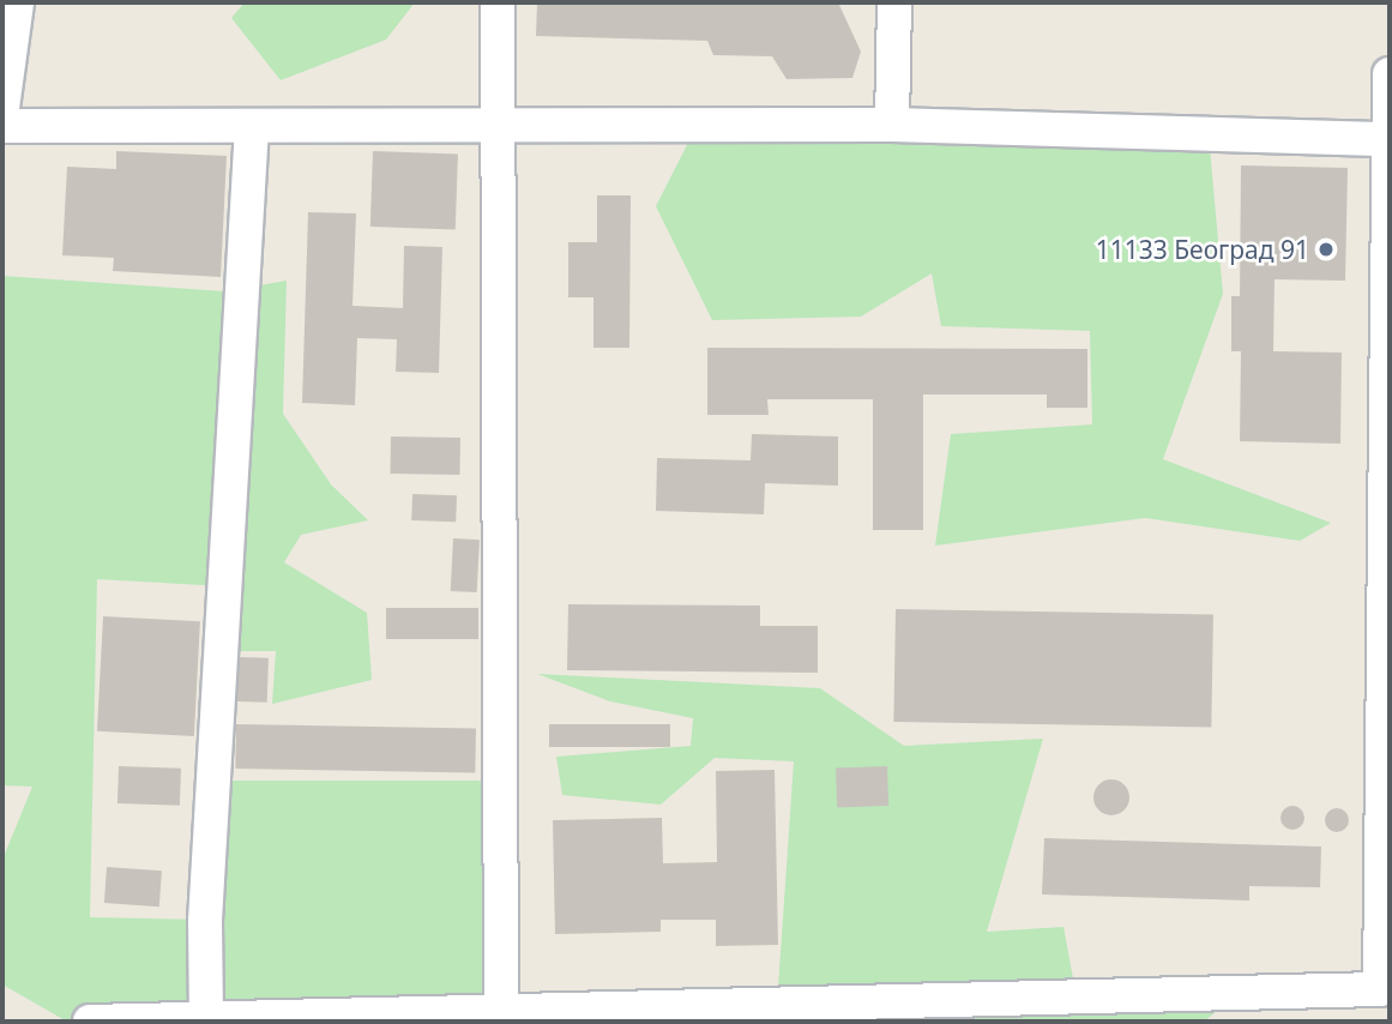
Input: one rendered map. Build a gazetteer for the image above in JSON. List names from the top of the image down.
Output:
{
  "places": ["11133 Београд 91"]
}
